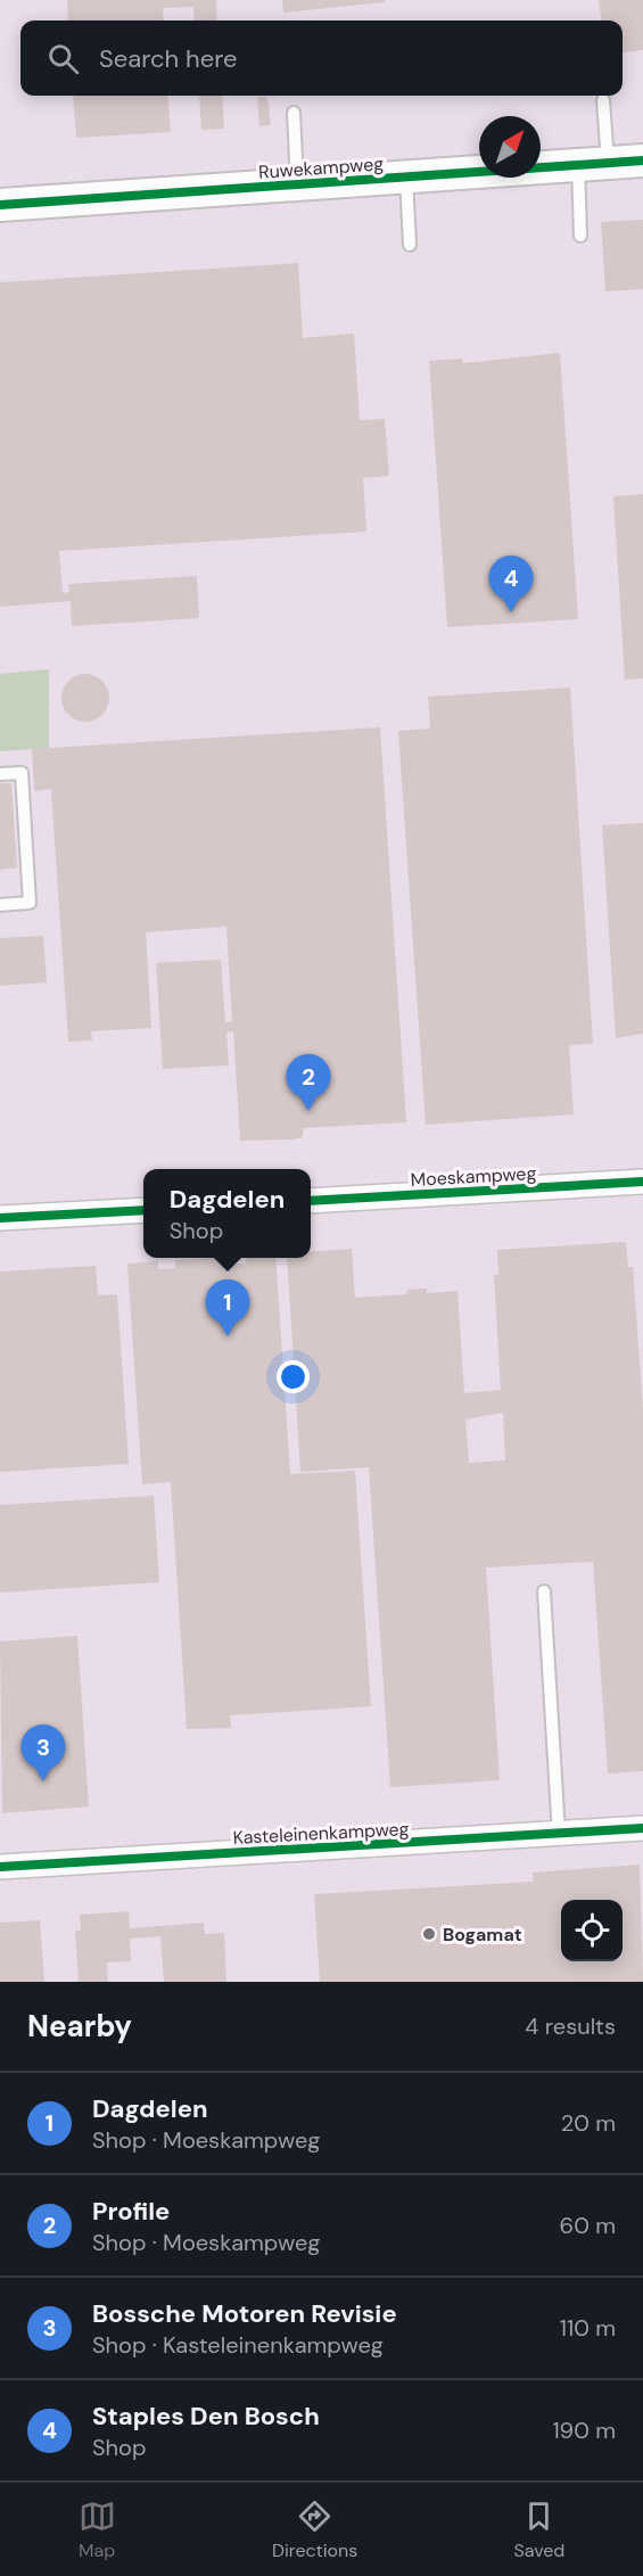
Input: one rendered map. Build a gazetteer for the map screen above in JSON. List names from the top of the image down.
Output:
{
  "streets": {
    "street": ["Ruwekampweg", "Moeskampweg", "Kasteleinenkampweg"]
  },
  "places": ["Bogamat"],
  "north": "top right",
  "page": {
    "search": "Search here",
    "pins": [
      "4",
      "2",
      "1",
      "3"
    ],
    "popup": ["Dagdelen", "Shop"],
    "heading": ["Nearby", "4 results"],
    "list": [
      {
        "mark": "1",
        "name": "Dagdelen",
        "note": "Shop · Moeskampweg",
        "value": "20 m"
      },
      {
        "mark": "2",
        "name": "Profile",
        "note": "Shop · Moeskampweg",
        "value": "60 m"
      },
      {
        "mark": "3",
        "name": "Bossche Motoren Revisie",
        "note": "Shop · Kasteleinenkampweg",
        "value": "110 m"
      },
      {
        "mark": "4",
        "name": "Staples Den Bosch",
        "note": "Shop",
        "value": "190 m"
      }
    ],
    "nav": ["Map", "Directions", "Saved"]
  }
}
